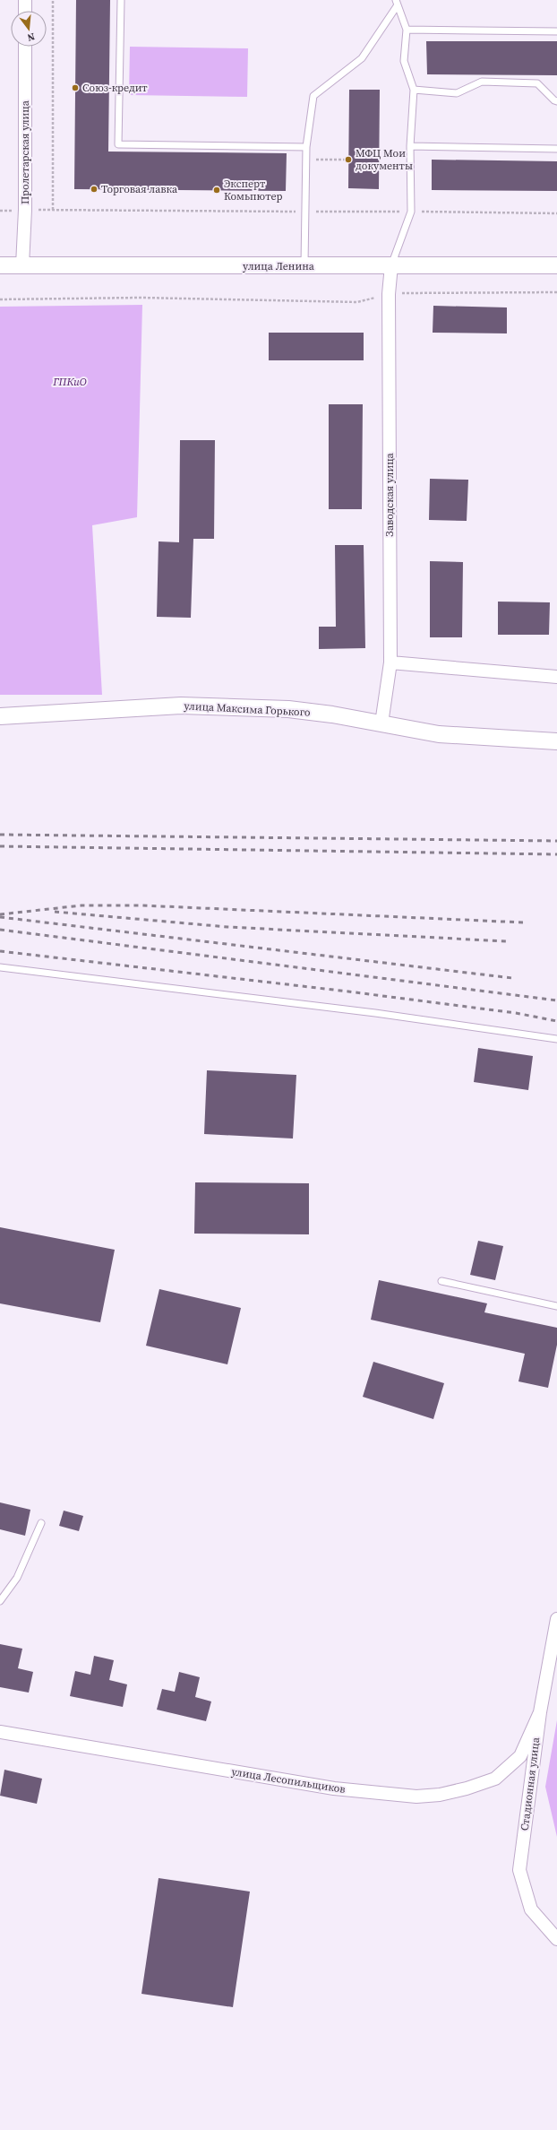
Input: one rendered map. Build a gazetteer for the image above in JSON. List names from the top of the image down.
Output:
{
  "streets": {
    "street": [
      "Пролетарская улица",
      "улица Ленина",
      "Заводская улица",
      "улица Максима Горького",
      "улица Лесопильщиков",
      "Стадионная улица"
    ]
  },
  "crossings": [
    ["Пролетарская улица", "улица Ленина"],
    ["улица Ленина", "Заводская улица"],
    ["Заводская улица", "улица Максима Горького"],
    ["улица Лесопильщиков", "Стадионная улица"]
  ],
  "parks": ["ГПКиО"],
  "places": [
    "Союз-кредит",
    "МФЦ Мои документы",
    "Торговая лавка",
    "Эксперт Комьпютер"
  ],
  "north": "bottom"
}
